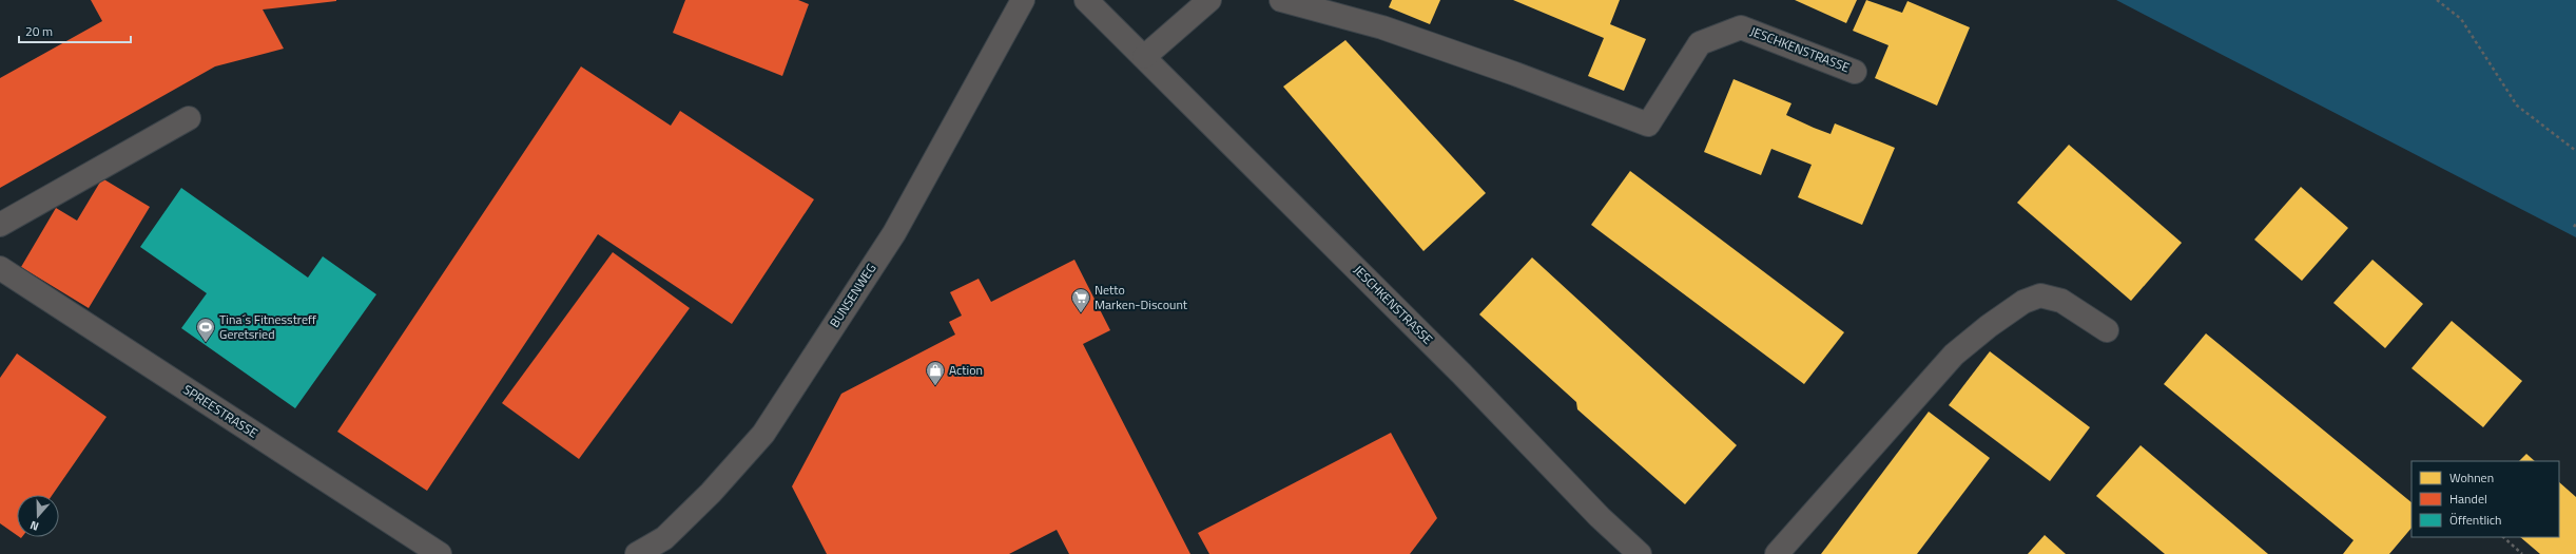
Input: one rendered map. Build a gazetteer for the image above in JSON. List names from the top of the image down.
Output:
{
  "streets": {
    "street": ["JESCHKENSTRASSE", "BUNSENWEG", "SPREESTRASSE"]
  },
  "places": {
    "supermarket": ["Netto Marken-Discount"],
    "sports": ["Tina´s Fitnesstreff Geretsried"],
    "shop": ["Action"]
  },
  "legend": ["Wohnen", "Handel", "Öffentlich"],
  "scale_bar": "20 m",
  "north": "bottom"
}
